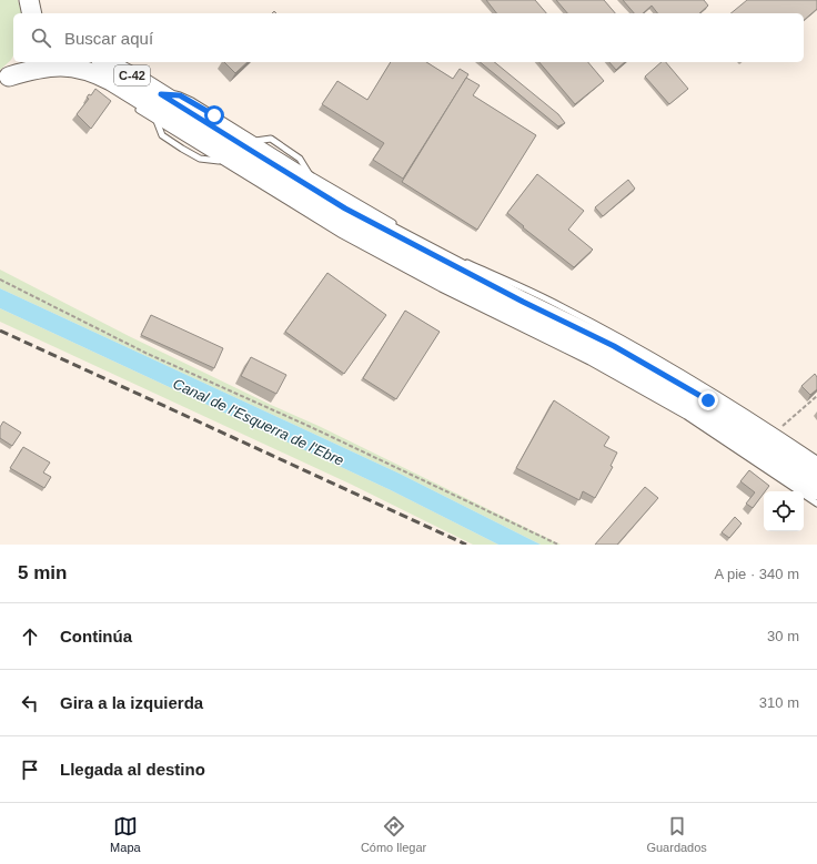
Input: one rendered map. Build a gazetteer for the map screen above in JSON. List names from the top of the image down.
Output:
{
  "streets": {
    "main road": ["C-42"]
  },
  "water": ["Canal de l'Esquerra de l'Ebre"],
  "page": {
    "search": "Buscar aquí",
    "heading": ["5 min", "A pie · 340 m"],
    "list": [
      ["Continúa", "30 m"],
      ["Gira a la izquierda", "310 m"],
      "Llegada al destino"
    ],
    "nav": ["Mapa", "Cómo llegar", "Guardados"]
  }
}
